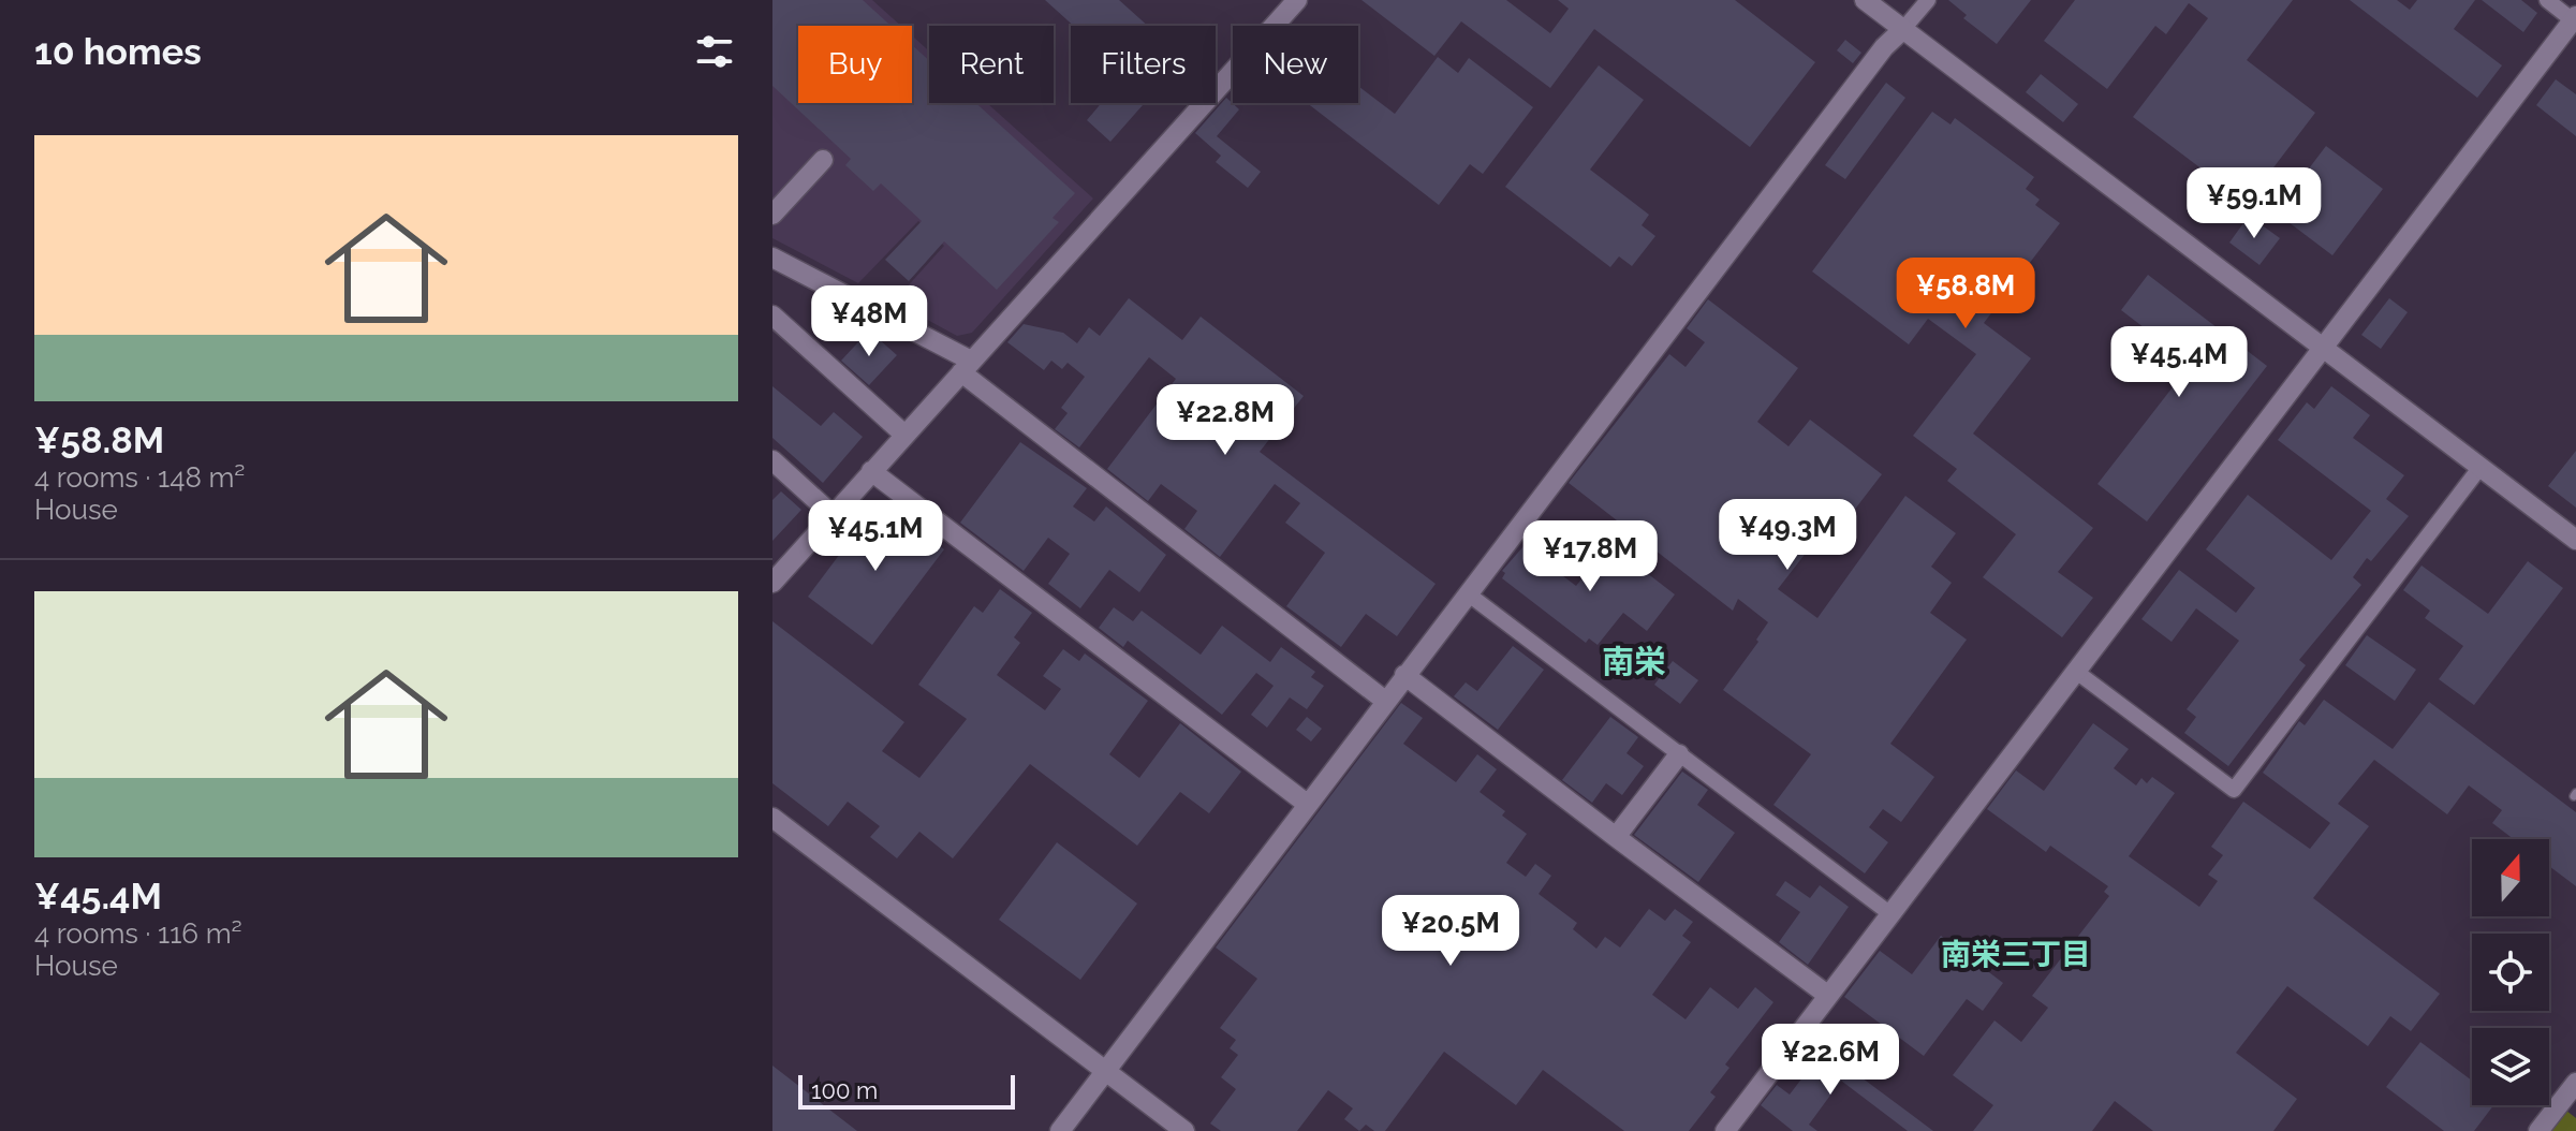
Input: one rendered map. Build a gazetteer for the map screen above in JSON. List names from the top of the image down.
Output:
{
  "districts": ["南栄", "南栄三丁目"],
  "scale_bar": "100 m",
  "north": "top",
  "page": {
    "heading": "10 homes",
    "chip": [
      "Buy",
      "Rent",
      "Filters",
      "New"
    ],
    "list": [
      {
        "name": "¥58.8M",
        "note": "4 rooms · 148 m² · House"
      },
      {
        "name": "¥45.4M",
        "note": "4 rooms · 116 m² · House"
      }
    ],
    "price": [
      "¥59.1M",
      "¥58.8M",
      "¥48M",
      "¥45.4M",
      "¥22.8M",
      "¥49.3M",
      "¥45.1M",
      "¥17.8M",
      "¥20.5M",
      "¥22.6M"
    ],
    "scale": "100 m"
  }
}
